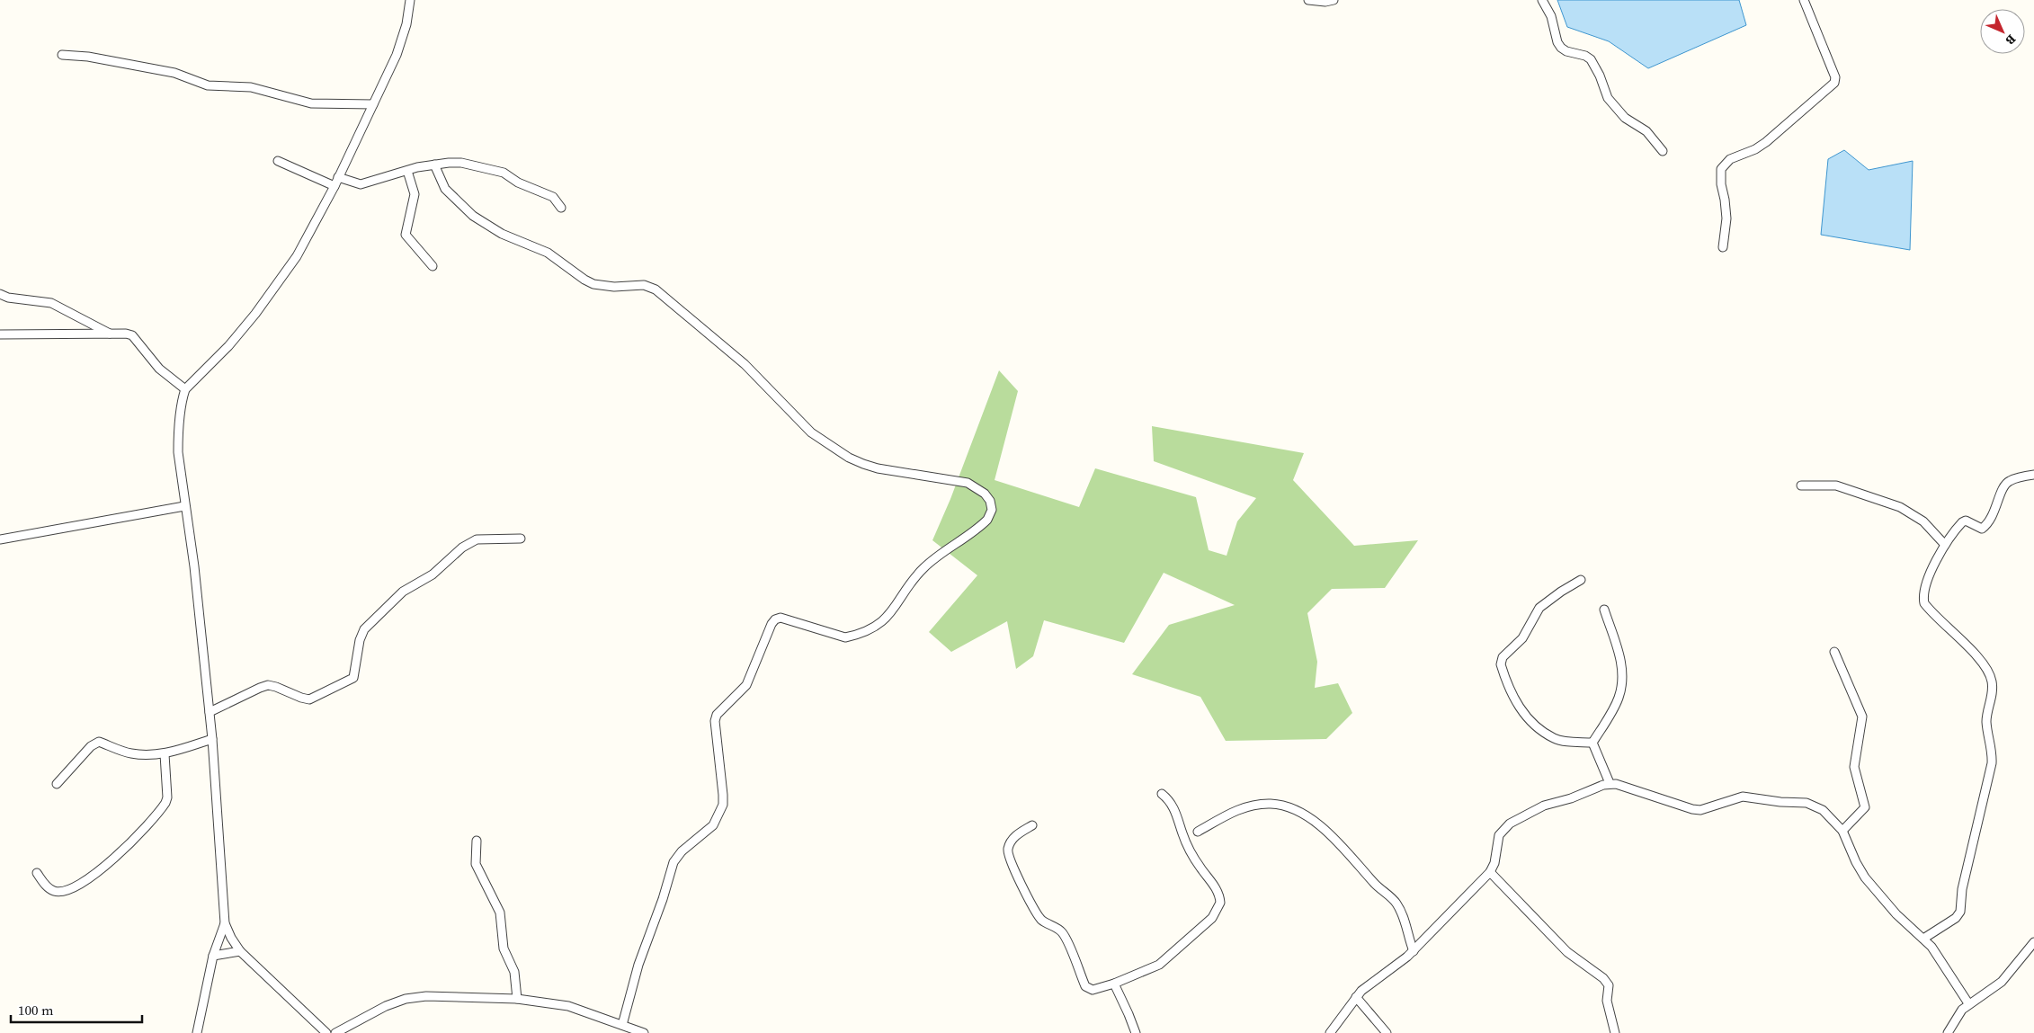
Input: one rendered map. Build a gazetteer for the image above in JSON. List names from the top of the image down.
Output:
{
  "scale_bar": "100 m",
  "north": "bottom right"
}
